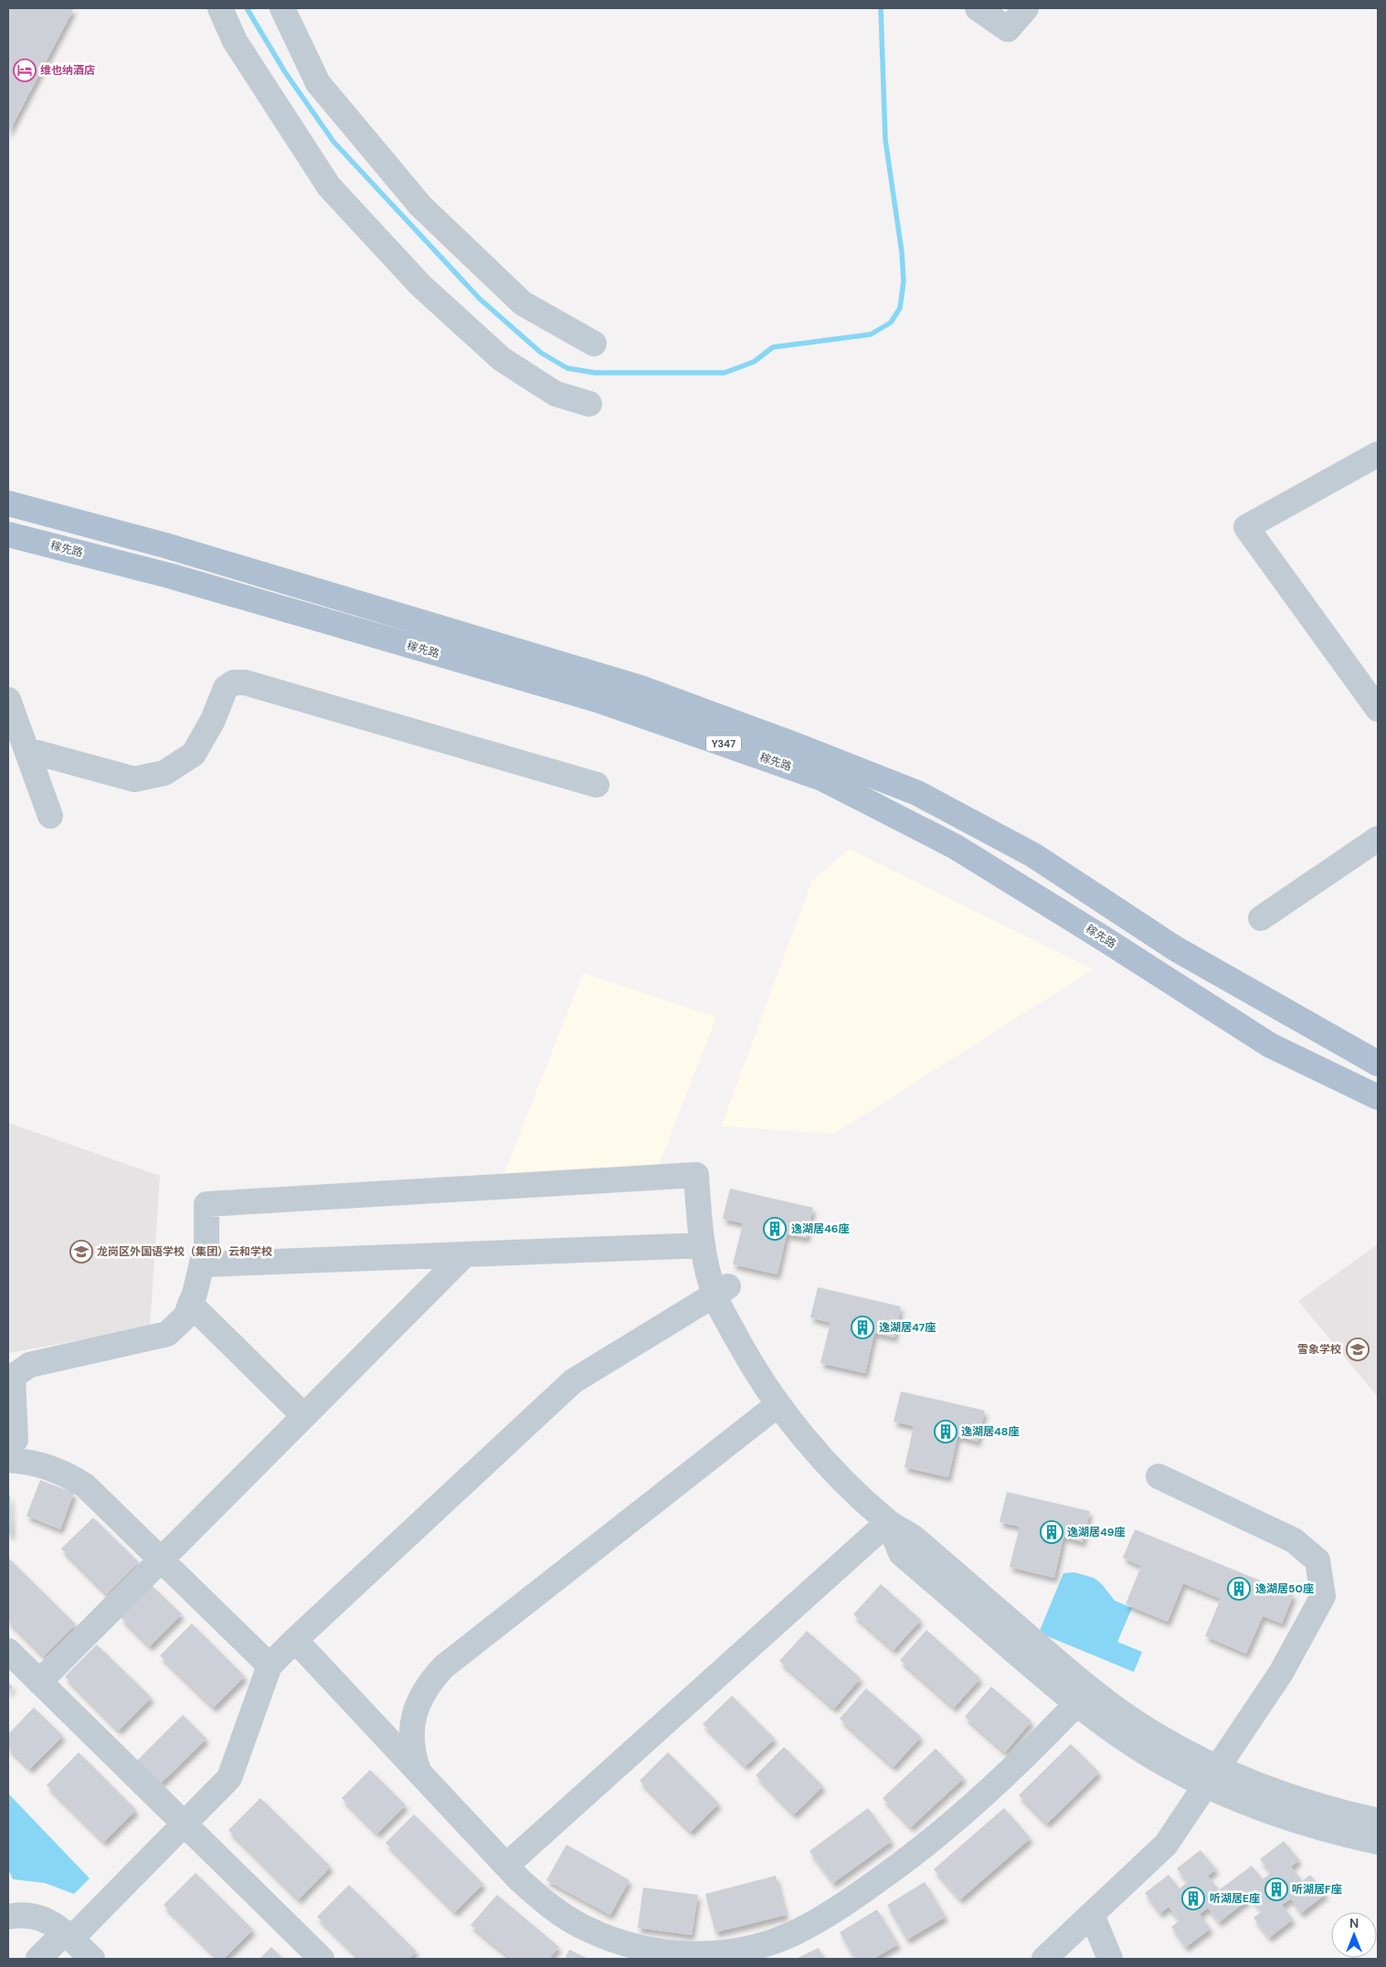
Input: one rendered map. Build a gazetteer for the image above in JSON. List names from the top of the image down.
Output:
{
  "streets": {
    "main road": ["稼先路", "Y347"]
  },
  "places": {
    "hotel": ["维也纳酒店"],
    "building": [
      "逸湖居46座",
      "逸湖居47座",
      "逸湖居48座",
      "逸湖居49座",
      "逸湖居50座",
      "听湖居F座",
      "听湖居E座"
    ],
    "school or university": ["龙岗区外国语学校（集团）云和学校", "雪象学校"]
  },
  "north": "top"
}
